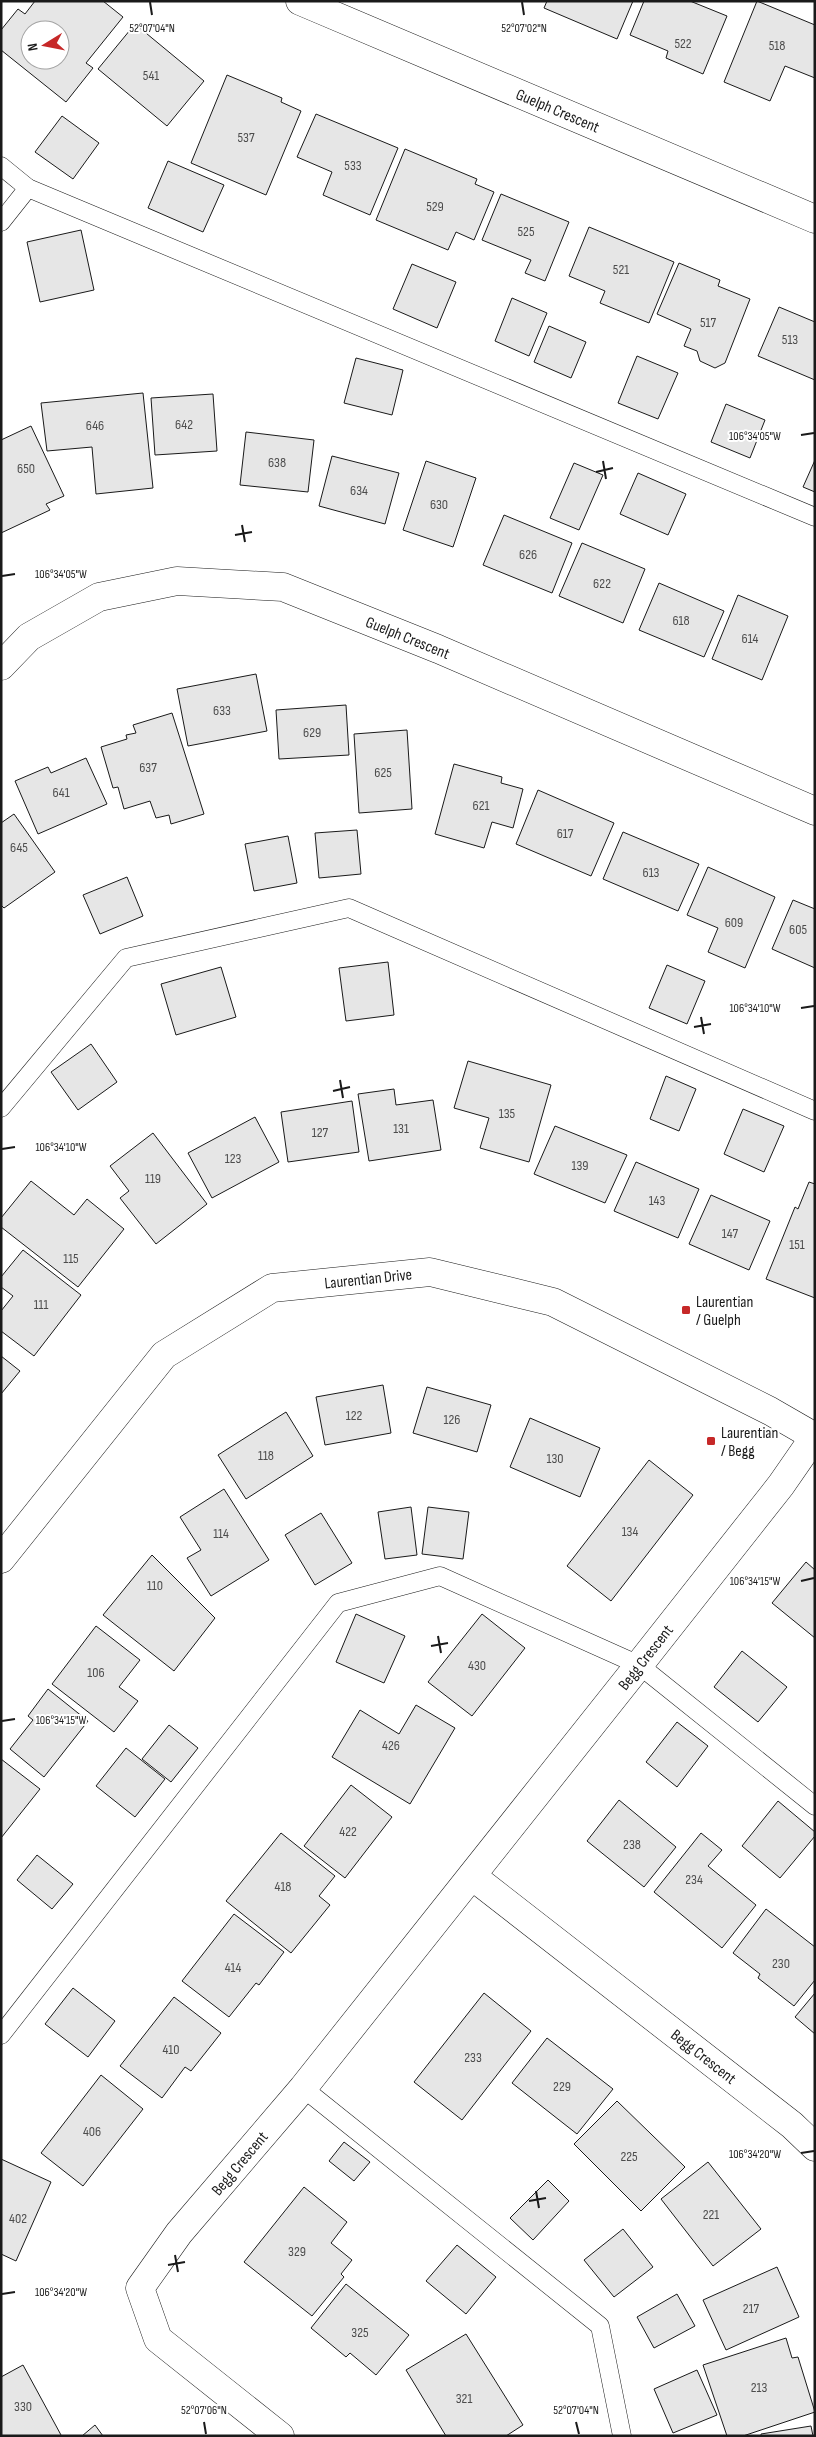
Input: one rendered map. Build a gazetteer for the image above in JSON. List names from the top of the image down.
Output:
{
  "streets": {
    "street": ["Guelph Crescent", "Laurentian Drive", "Begg Crescent"]
  },
  "crossings": [
    ["Laurentian Drive", "Begg Crescent"]
  ],
  "places": {
    "transit": ["Laurentian / Guelph", "Laurentian / Begg"]
  },
  "house_numbers": [
    "522",
    "518",
    "541",
    "537",
    "533",
    "529",
    "525",
    "521",
    "517",
    "513",
    "642",
    "646",
    "638",
    "650",
    "634",
    "630",
    "626",
    "622",
    "618",
    "614",
    "633",
    "629",
    "637",
    "625",
    "641",
    "621",
    "617",
    "645",
    "613",
    "609",
    "605",
    "135",
    "131",
    "127",
    "123",
    "139",
    "119",
    "143",
    "147",
    "151",
    "115",
    "111",
    "122",
    "126",
    "118",
    "130",
    "134",
    "114",
    "110",
    "430",
    "106",
    "426",
    "422",
    "238",
    "234",
    "418",
    "230",
    "414",
    "410",
    "233",
    "229",
    "406",
    "225",
    "221",
    "402",
    "329",
    "217",
    "325",
    "213",
    "321",
    "330"
  ],
  "north": "left",
  "coordinates": [
    "52°07'04\"N",
    "52°07'02\"N",
    "106°34'05\"W",
    "106°34'10\"W",
    "106°34'15\"W",
    "106°34'20\"W",
    "52°07'06\"N"
  ]
}
